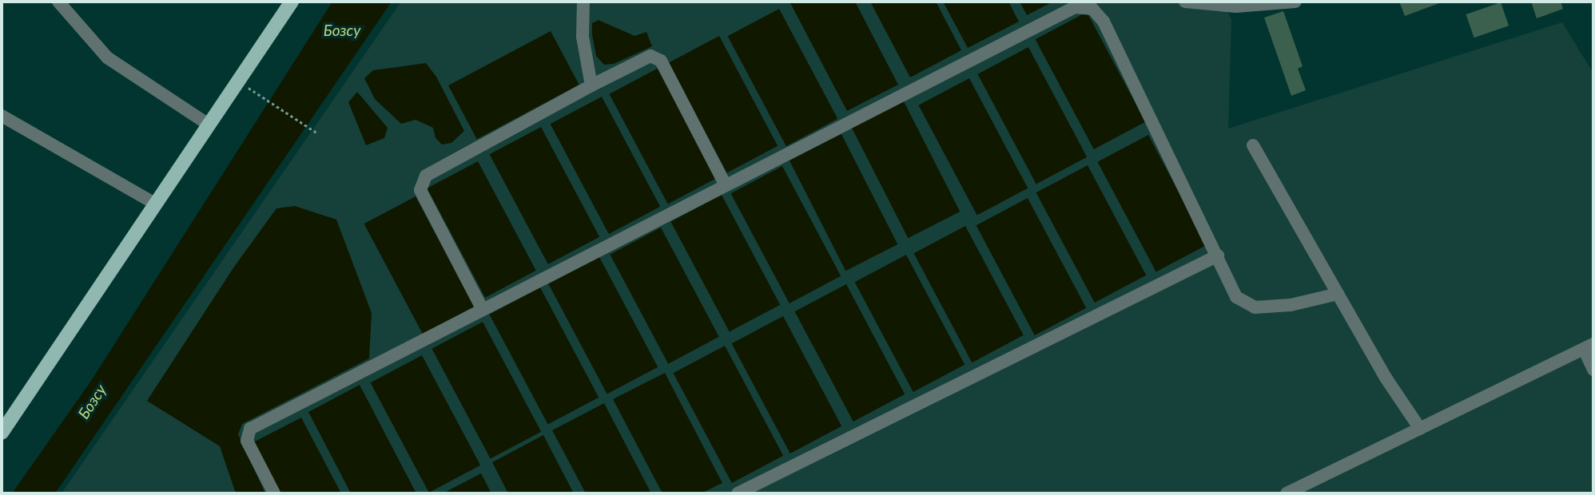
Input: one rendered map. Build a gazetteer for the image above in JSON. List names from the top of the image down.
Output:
{
  "water": ["Бозсу"]
}
